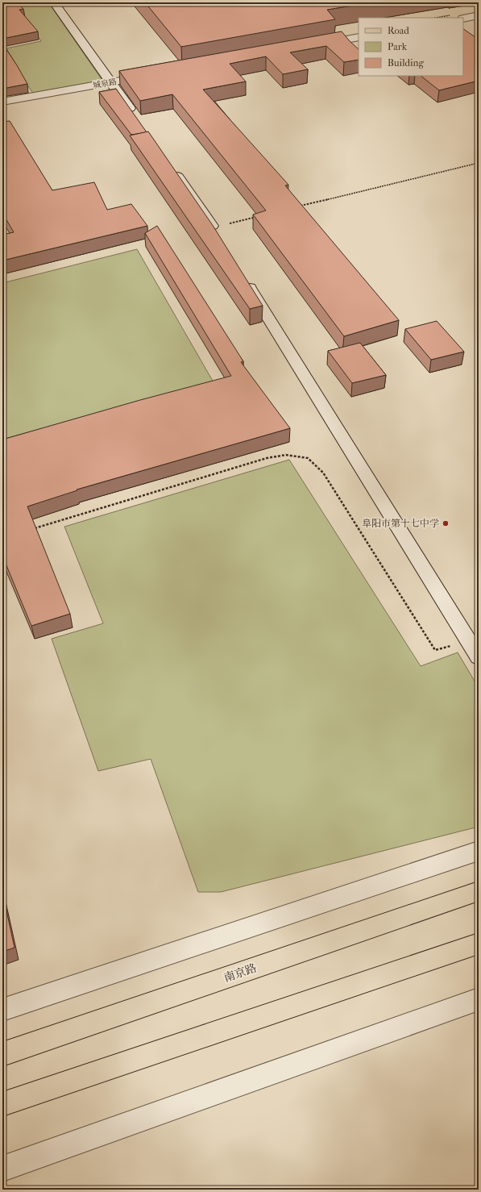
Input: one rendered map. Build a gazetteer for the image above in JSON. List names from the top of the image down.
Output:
{
  "streets": {
    "main road": ["城泉路", "南京路"]
  },
  "places": ["阜阳市第十七中学"],
  "legend": ["Road", "Park", "Building"]
}
